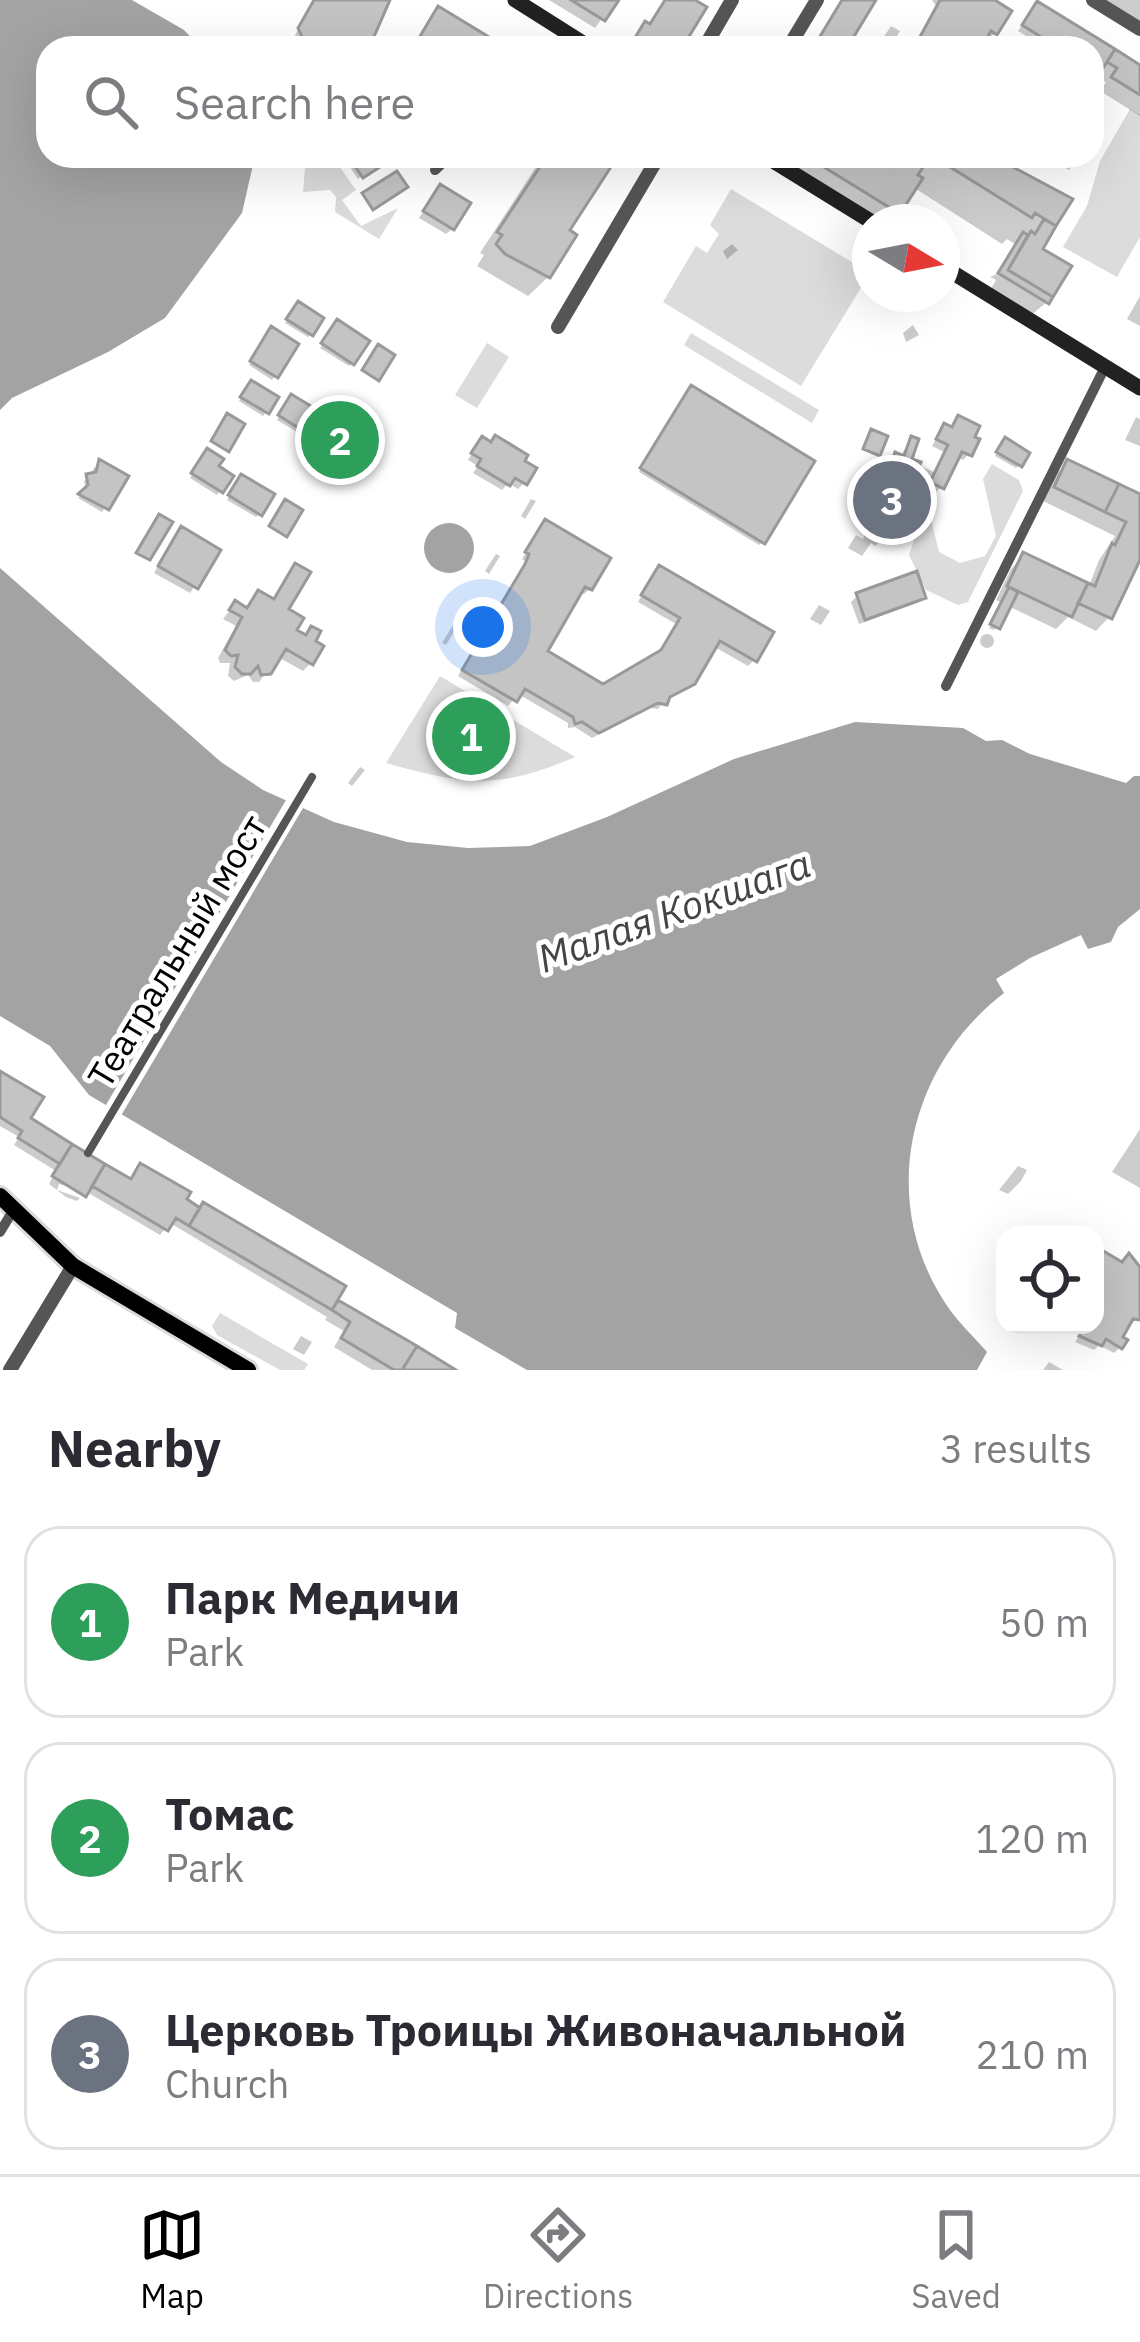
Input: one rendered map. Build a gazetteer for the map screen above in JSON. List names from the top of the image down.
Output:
{
  "streets": {
    "street": ["Театральный мост"]
  },
  "water": ["Малая Кокшага"],
  "north": "right",
  "page": {
    "search": "Search here",
    "pins": ["2", "3", "1"],
    "heading": ["Nearby", "3 results"],
    "list": [
      {
        "mark": "1",
        "name": "Парк Медичи",
        "note": "Park",
        "value": "50 m"
      },
      {
        "mark": "2",
        "name": "Томас",
        "note": "Park",
        "value": "120 m"
      },
      {
        "mark": "3",
        "name": "Церковь Троицы Живоначальной",
        "note": "Church",
        "value": "210 m"
      }
    ],
    "nav": ["Map", "Directions", "Saved"]
  }
}
